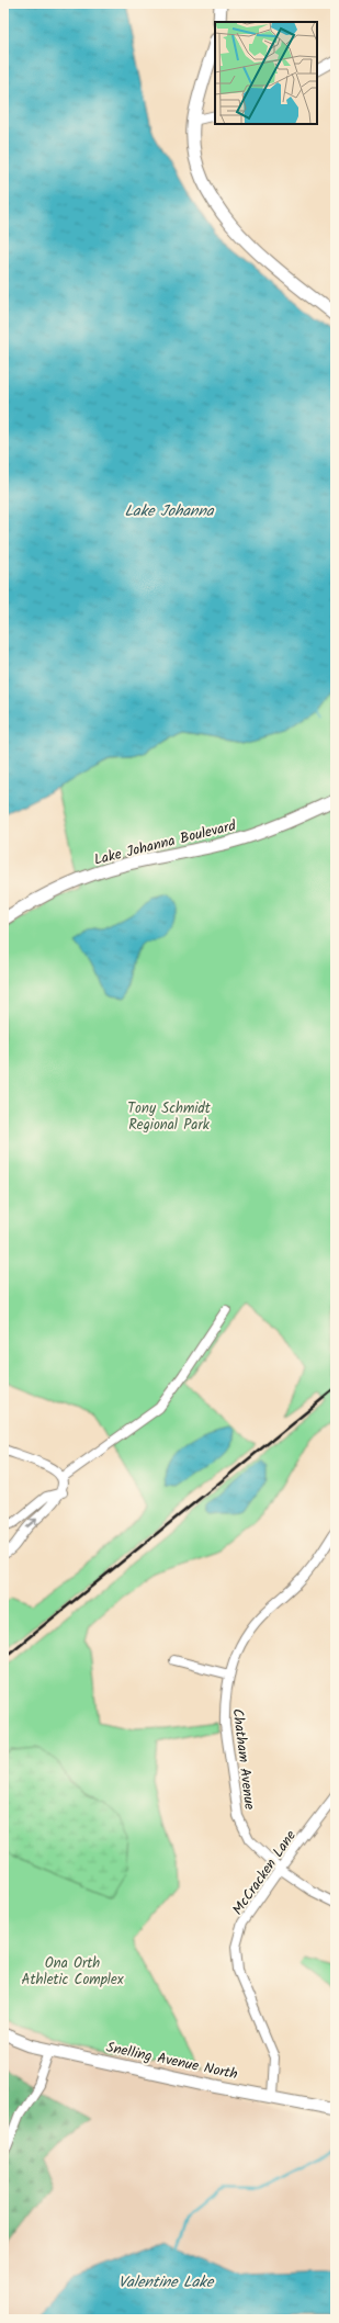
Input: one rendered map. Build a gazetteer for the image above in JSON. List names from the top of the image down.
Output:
{
  "streets": {
    "street": [
      "Lake Johanna Boulevard",
      "Chatham Avenue",
      "McCracken Lane",
      "Snelling Avenue North"
    ]
  },
  "crossings": [
    ["Chatham Avenue", "McCracken Lane"],
    ["McCracken Lane", "Snelling Avenue North"]
  ],
  "water": ["Lake Johanna", "Valentine Lake"],
  "parks": ["Tony Schmidt Regional Park", "Ona Orth Athletic Complex"]
}
